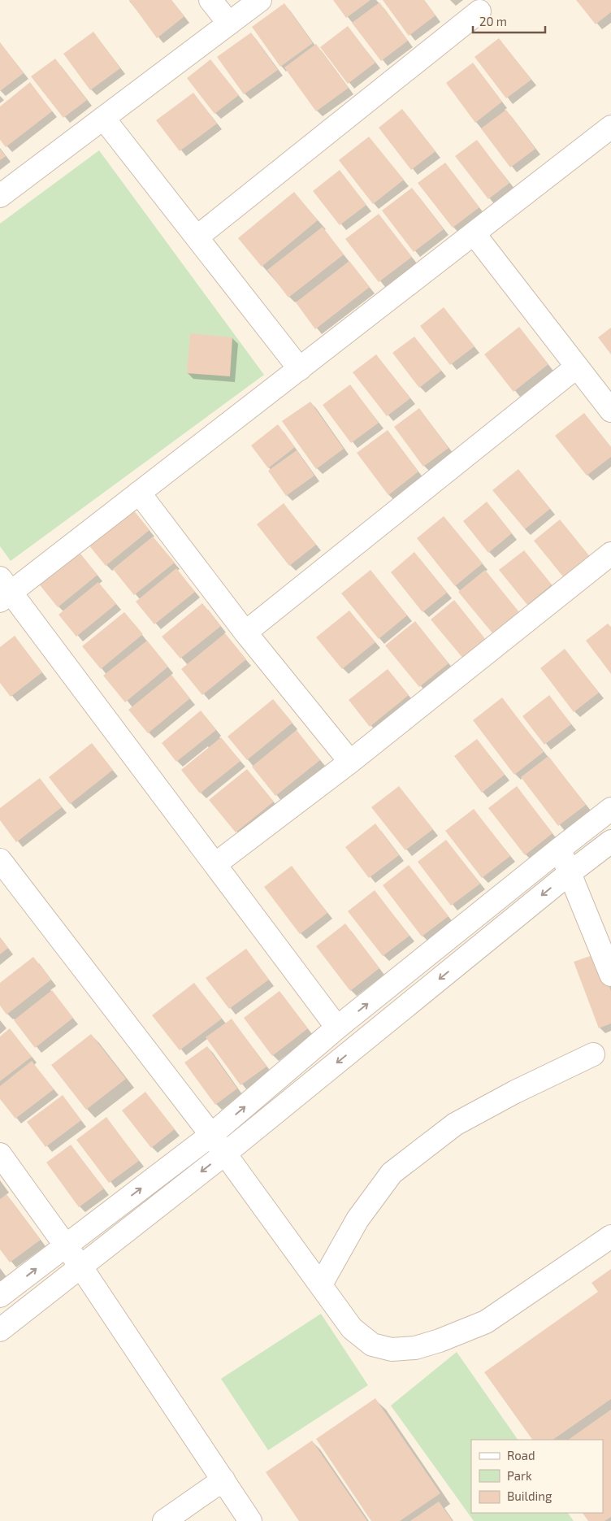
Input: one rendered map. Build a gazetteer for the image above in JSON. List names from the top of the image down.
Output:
{
  "legend": ["Road", "Park", "Building"],
  "scale_bar": "20 m"
}
